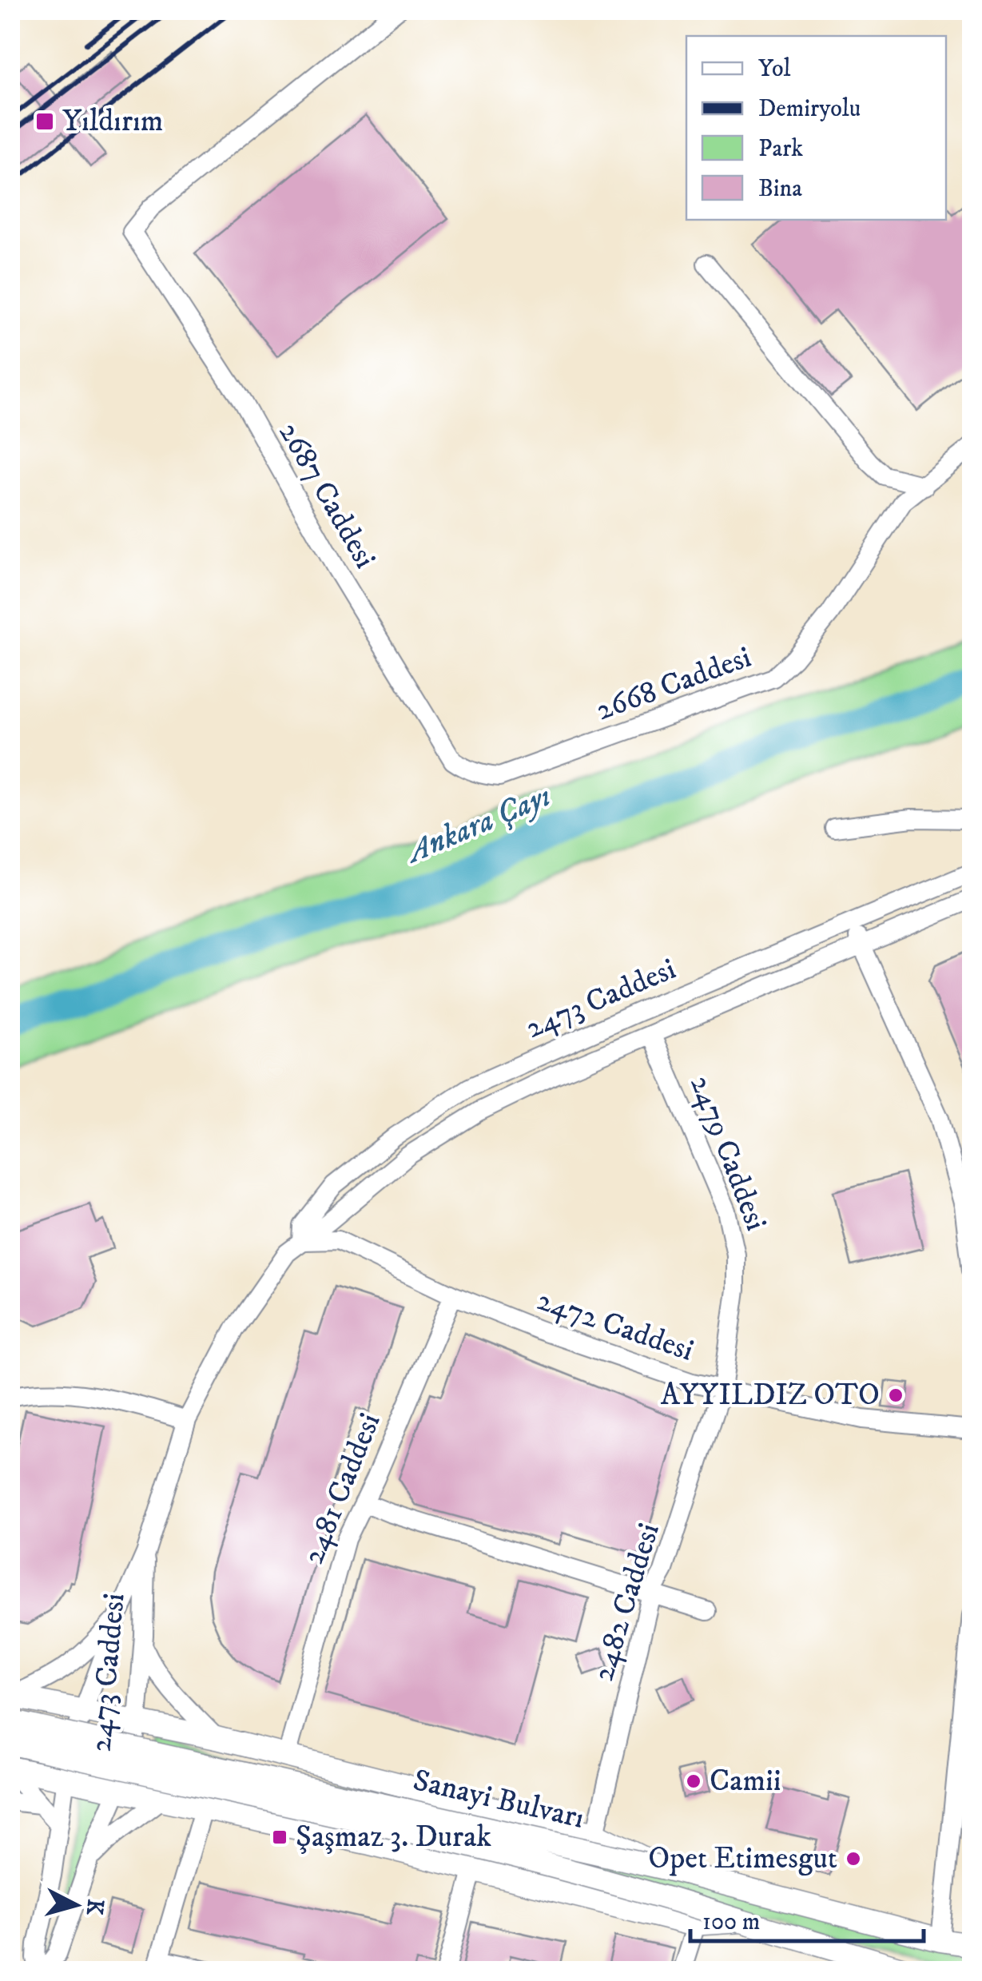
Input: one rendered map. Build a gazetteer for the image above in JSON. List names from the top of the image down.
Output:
{
  "streets": {
    "main road": ["Sanayi Bulvarı"],
    "street": [
      "2687 Caddesi",
      "2668 Caddesi",
      "2473 Caddesi",
      "2479 Caddesi",
      "2472 Caddesi",
      "2481 Caddesi",
      "2482 Caddesi"
    ]
  },
  "crossings": [
    ["2687 Caddesi", "2668 Caddesi"],
    ["2473 Caddesi", "2479 Caddesi"],
    ["2473 Caddesi", "2472 Caddesi"],
    ["2479 Caddesi", "2472 Caddesi"],
    ["2479 Caddesi", "2482 Caddesi"],
    ["2472 Caddesi", "2481 Caddesi"],
    ["2472 Caddesi", "2482 Caddesi"]
  ],
  "water": ["Ankara Çayı"],
  "places": {
    "transit": ["Yıldırım", "Şaşmaz 3. Durak"],
    "other": ["AYYILDIZ OTO", "Camii", "Opet Etimesgut"]
  },
  "legend": [
    "Yol",
    "Demiryolu",
    "Park",
    "Bina"
  ],
  "scale_bar": "100 m",
  "north": "right"
}
